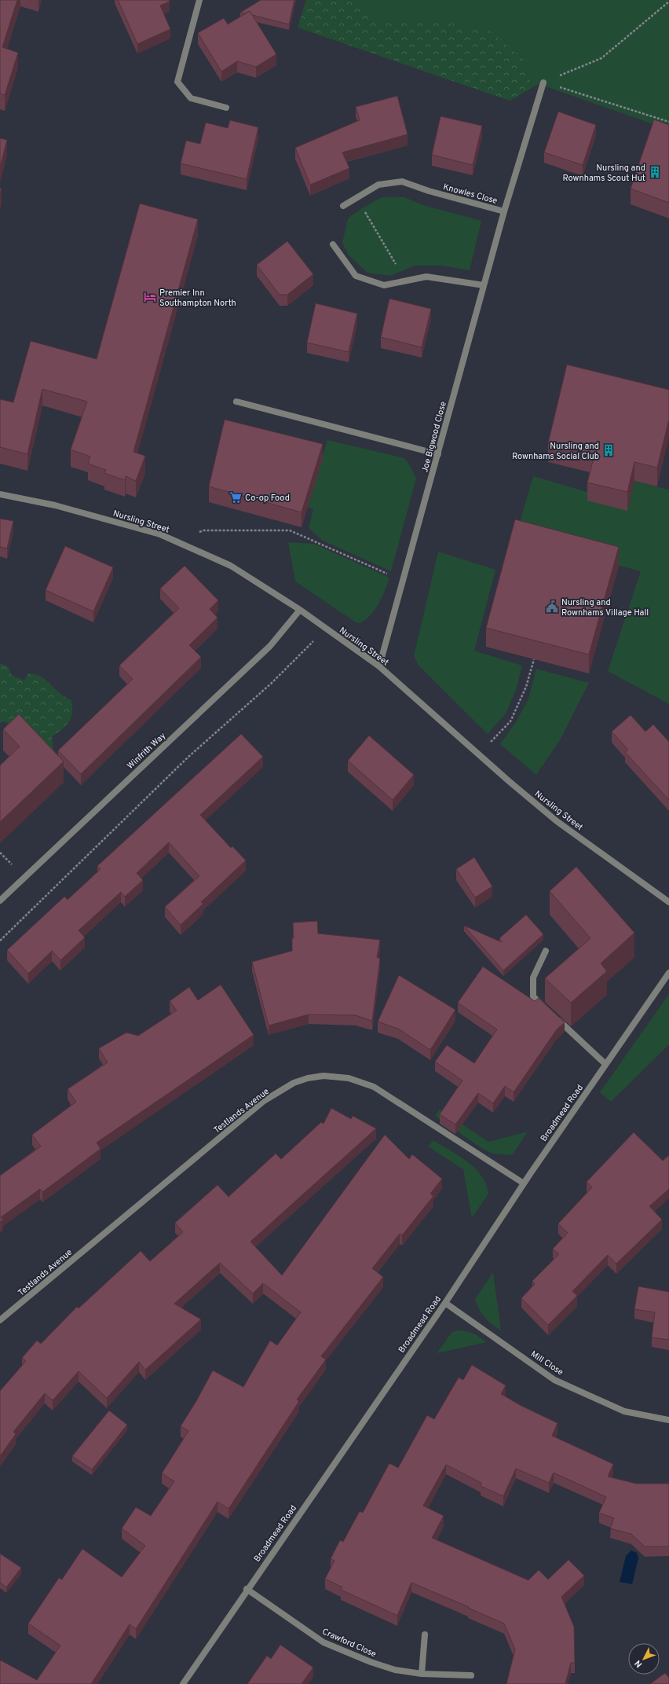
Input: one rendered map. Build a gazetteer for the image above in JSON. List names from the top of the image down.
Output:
{
  "streets": {
    "street": [
      "Knowles Close",
      "Joe Bigwood Close",
      "Nursling Street",
      "Winfrith Way",
      "Testlands Avenue",
      "Broadmead Road",
      "Mill Close",
      "Crawford Close"
    ]
  },
  "crossings": [
    ["Knowles Close", "Joe Bigwood Close"],
    ["Joe Bigwood Close", "Nursling Street"],
    ["Nursling Street", "Winfrith Way"],
    ["Testlands Avenue", "Broadmead Road"],
    ["Broadmead Road", "Mill Close"],
    ["Broadmead Road", "Crawford Close"]
  ],
  "places": {
    "building": ["Nursling and Rownhams Scout Hut", "Nursling and Rownhams Social Club"],
    "hotel": ["Premier Inn Southampton North"],
    "supermarket": ["Co-op Food"],
    "public building": ["Nursling and Rownhams Village Hall"]
  },
  "north": "bottom left"
}
